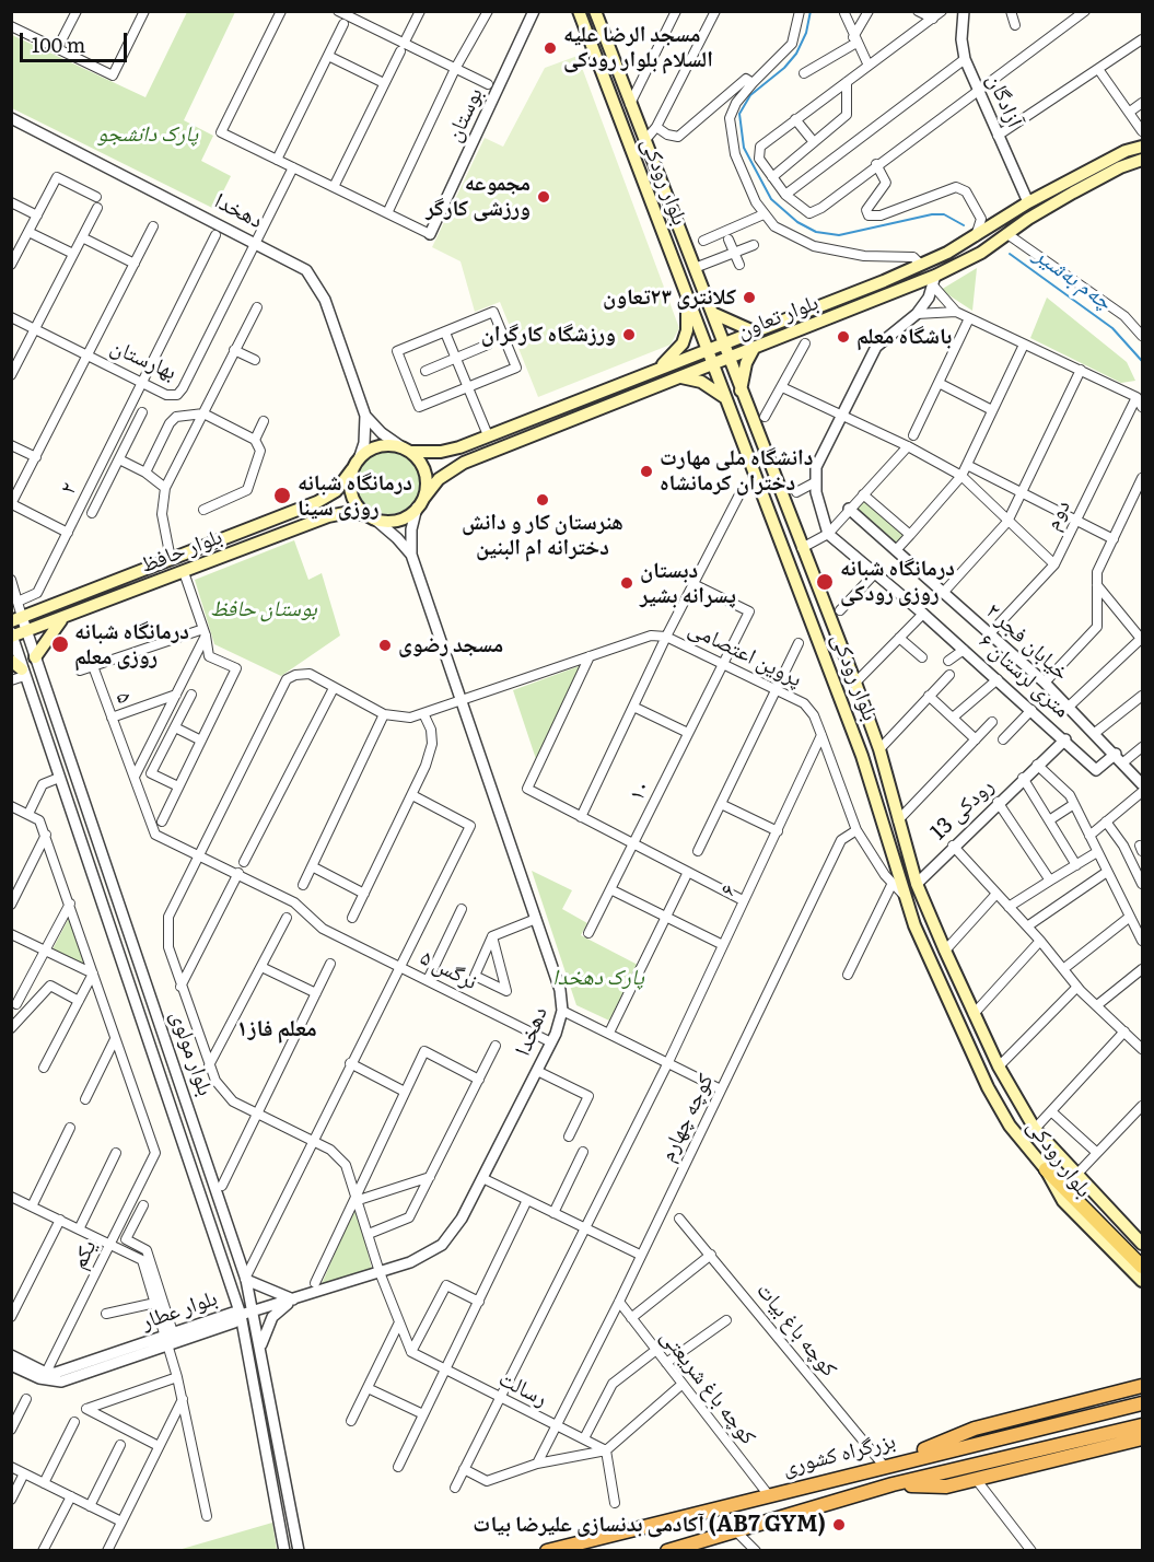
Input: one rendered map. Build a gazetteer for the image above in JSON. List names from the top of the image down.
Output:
{
  "streets": {
    "highway": ["بزرگراه کشوری"],
    "main road": ["بلوار رودکی", "بلوار تعاون", "بلوار حافظ"],
    "street": [
      "آزادگان",
      "بوستان",
      "دهخدا",
      "بهارستان",
      "۲",
      "دوم",
      "خیابان فجر ۲",
      "پروین اعتصامی",
      "۶ متری لرستان",
      "۵",
      "۱۰",
      "رودکی 13",
      "۶",
      "نرگس ۵",
      "بلوار مولوی",
      "کوچه چهارم",
      "یکم",
      "بلوار عطار",
      "کوچه باغ بیات",
      "کوچه باغ شریعتی",
      "رسالت"
    ]
  },
  "crossings": [
    ["آزادگان", "بلوار تعاون"],
    ["بلوار رودکی", "بلوار تعاون"],
    ["بلوار رودکی", "پروین اعتصامی"],
    ["بلوار رودکی", "رودکی 13"],
    ["دهخدا", "بهارستان"],
    ["دهخدا", "پروین اعتصامی"],
    ["دهخدا", "نرگس ۵"],
    ["دهخدا", "بلوار مولوی"],
    ["دهخدا", "بلوار عطار"],
    ["بلوار تعاون", "بلوار حافظ"],
    ["بهارستان", "۲"],
    ["۲", "بلوار مولوی"],
    ["دوم", "خیابان فجر ۲"],
    ["بلوار حافظ", "بلوار مولوی"],
    ["خیابان فجر ۲", "۶ متری لرستان"],
    ["پروین اعتصامی", "۱۰"],
    ["پروین اعتصامی", "۶"],
    ["پروین اعتصامی", "کوچه چهارم"],
    ["۶ متری لرستان", "رودکی 13"],
    ["۵", "نرگس ۵"],
    ["۶", "رسالت"],
    ["بلوار مولوی", "بلوار عطار"],
    ["کوچه چهارم", "کوچه باغ شریعتی"],
    ["کوچه چهارم", "رسالت"],
    ["یکم", "بلوار عطار"],
    ["کوچه باغ بیات", "بزرگراه کشوری"],
    ["کوچه باغ شریعتی", "بزرگراه کشوری"]
  ],
  "districts": ["معلم فاز۱"],
  "water": ["چەم بەشیر"],
  "parks": ["پارک دانشجو", "بوستان حافظ", "پارک دهخدا"],
  "places": [
    "مسجد الرضا علیه السلام بلوار رودکی",
    "مجموعه ورزشی کارگر",
    "کلانتری ۲۳تعاون",
    "ورزشگاه کارگران",
    "باشگاه معلم",
    "دانشگاه ملی مهارت دختران کرمانشاه",
    "درمانگاه شبانه روزی سینا",
    "هنرستان کار و دانش دخترانه ام البنین",
    "درمانگاه شبانه روزی رودکی",
    "دبستان پسرانه بشير",
    "درمانگاه شبانه روزی معلم",
    "مسجد رضوی",
    "آکادمی بدنسازی علیرضا بیات (AB7 GYM)"
  ],
  "scale_bar": "100 m"
}
